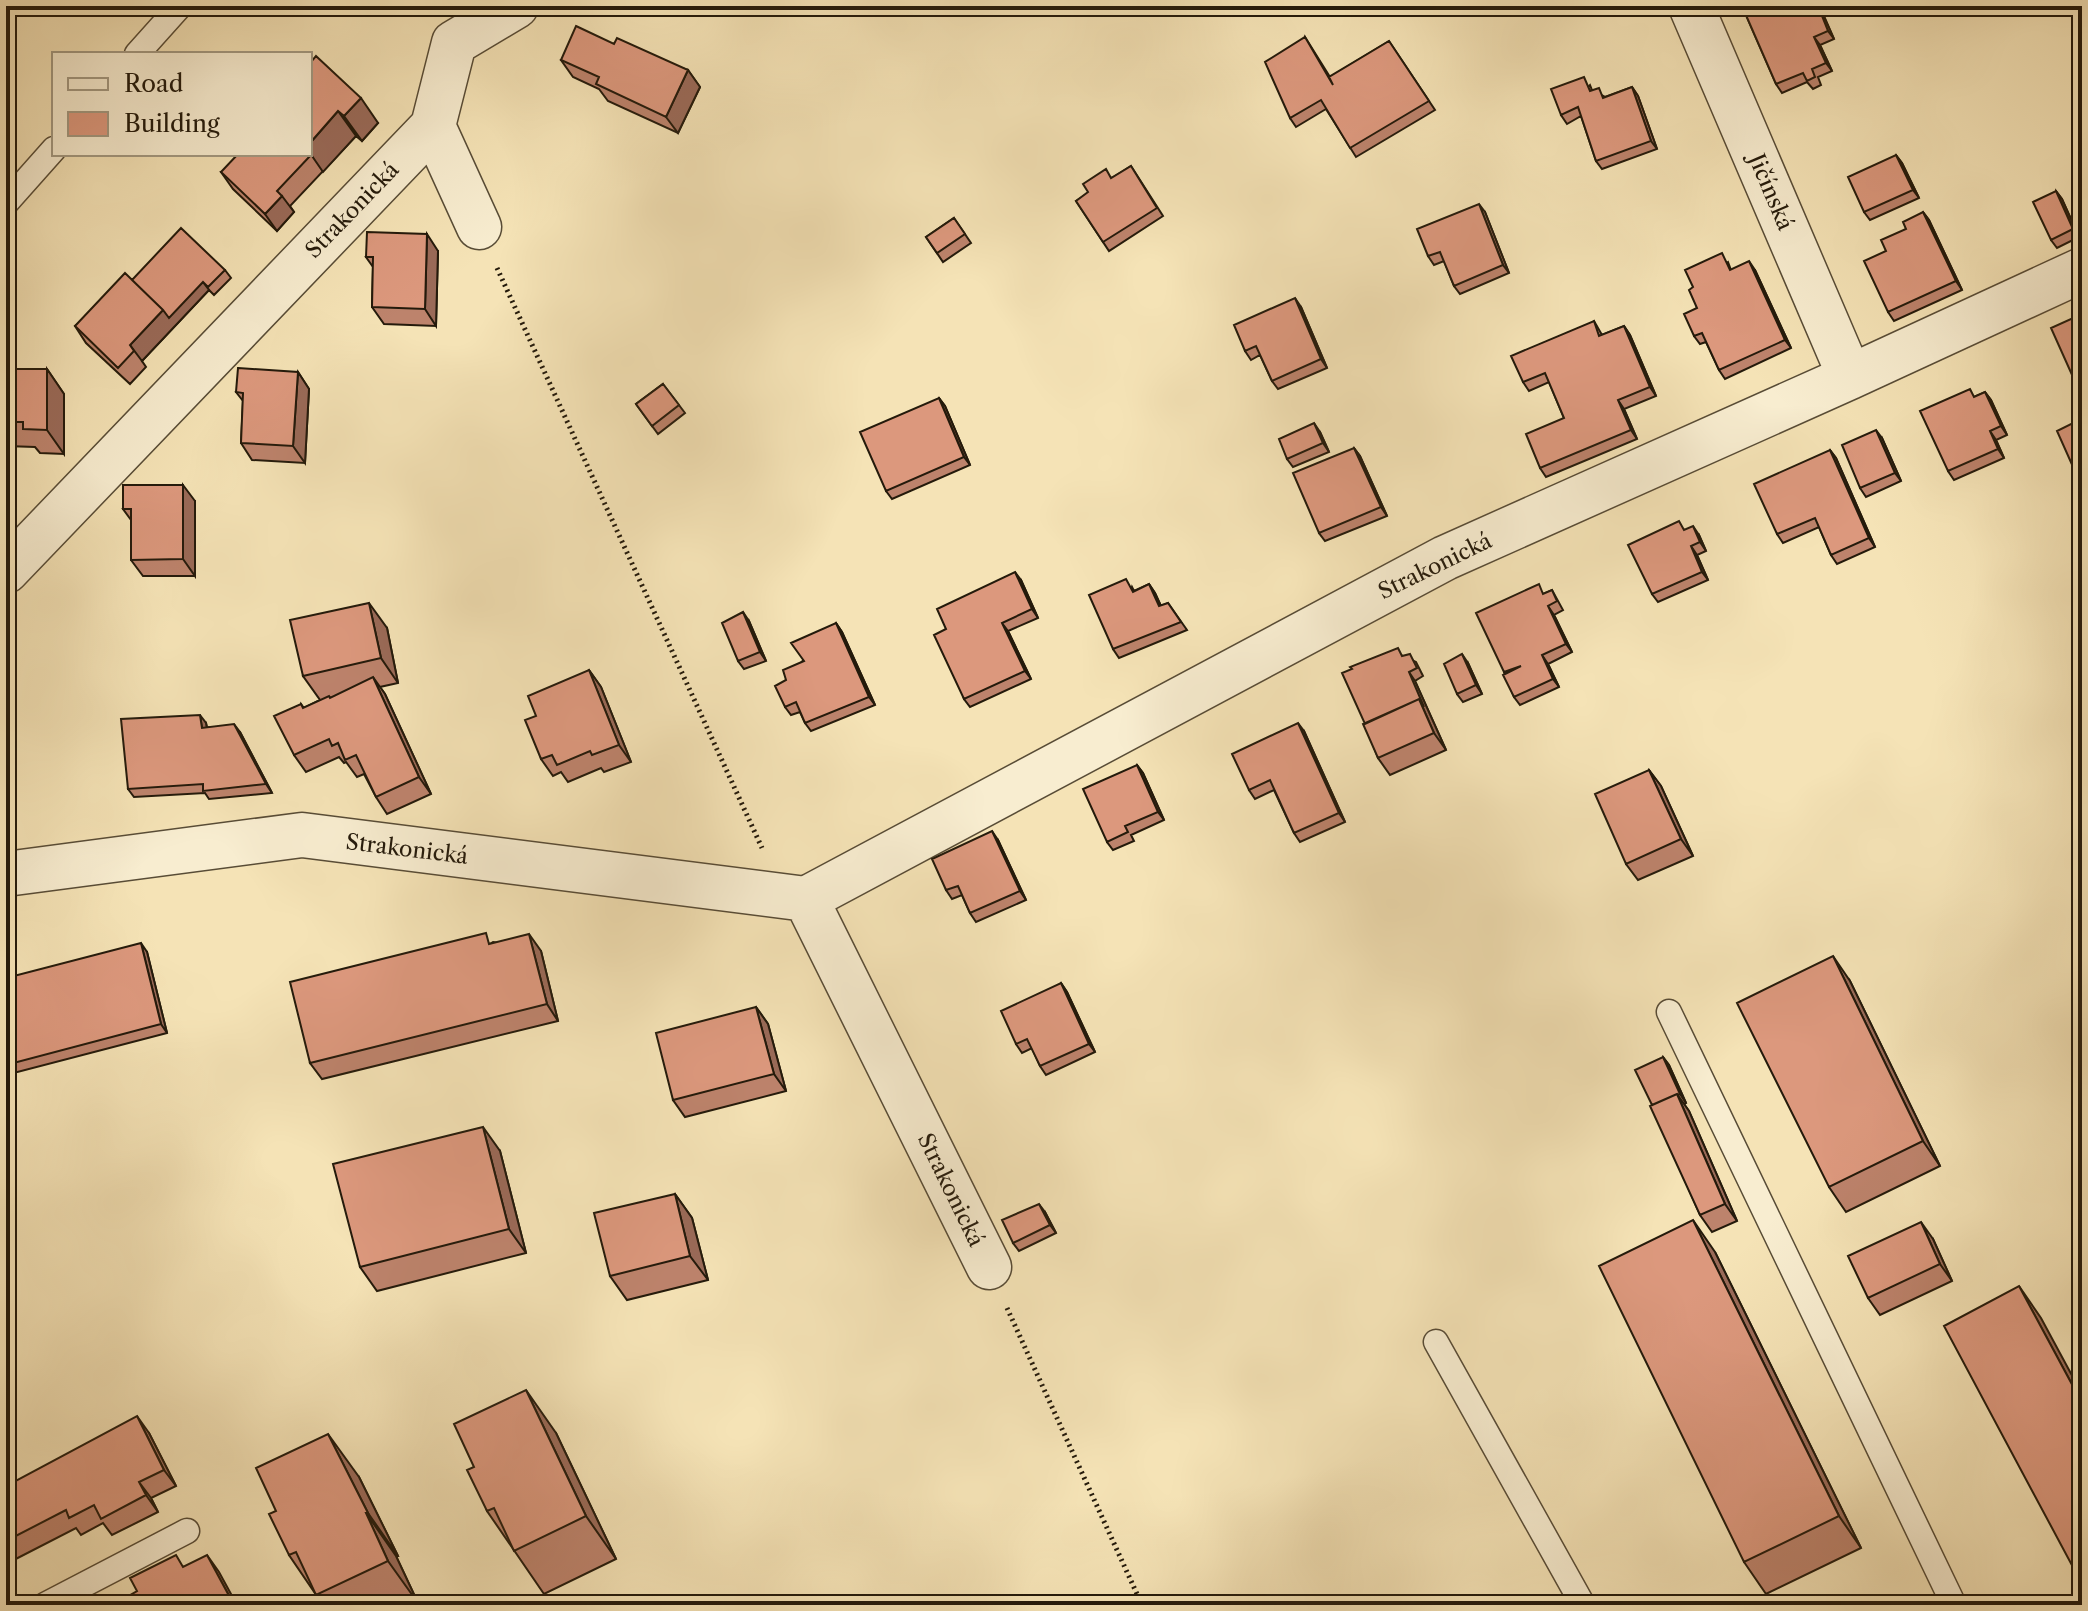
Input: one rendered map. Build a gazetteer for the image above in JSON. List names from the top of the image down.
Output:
{
  "streets": {
    "street": ["Jičínská", "Strakonická"]
  },
  "crossings": [
    ["Jičínská", "Strakonická"]
  ],
  "legend": ["Road", "Building"]
}
